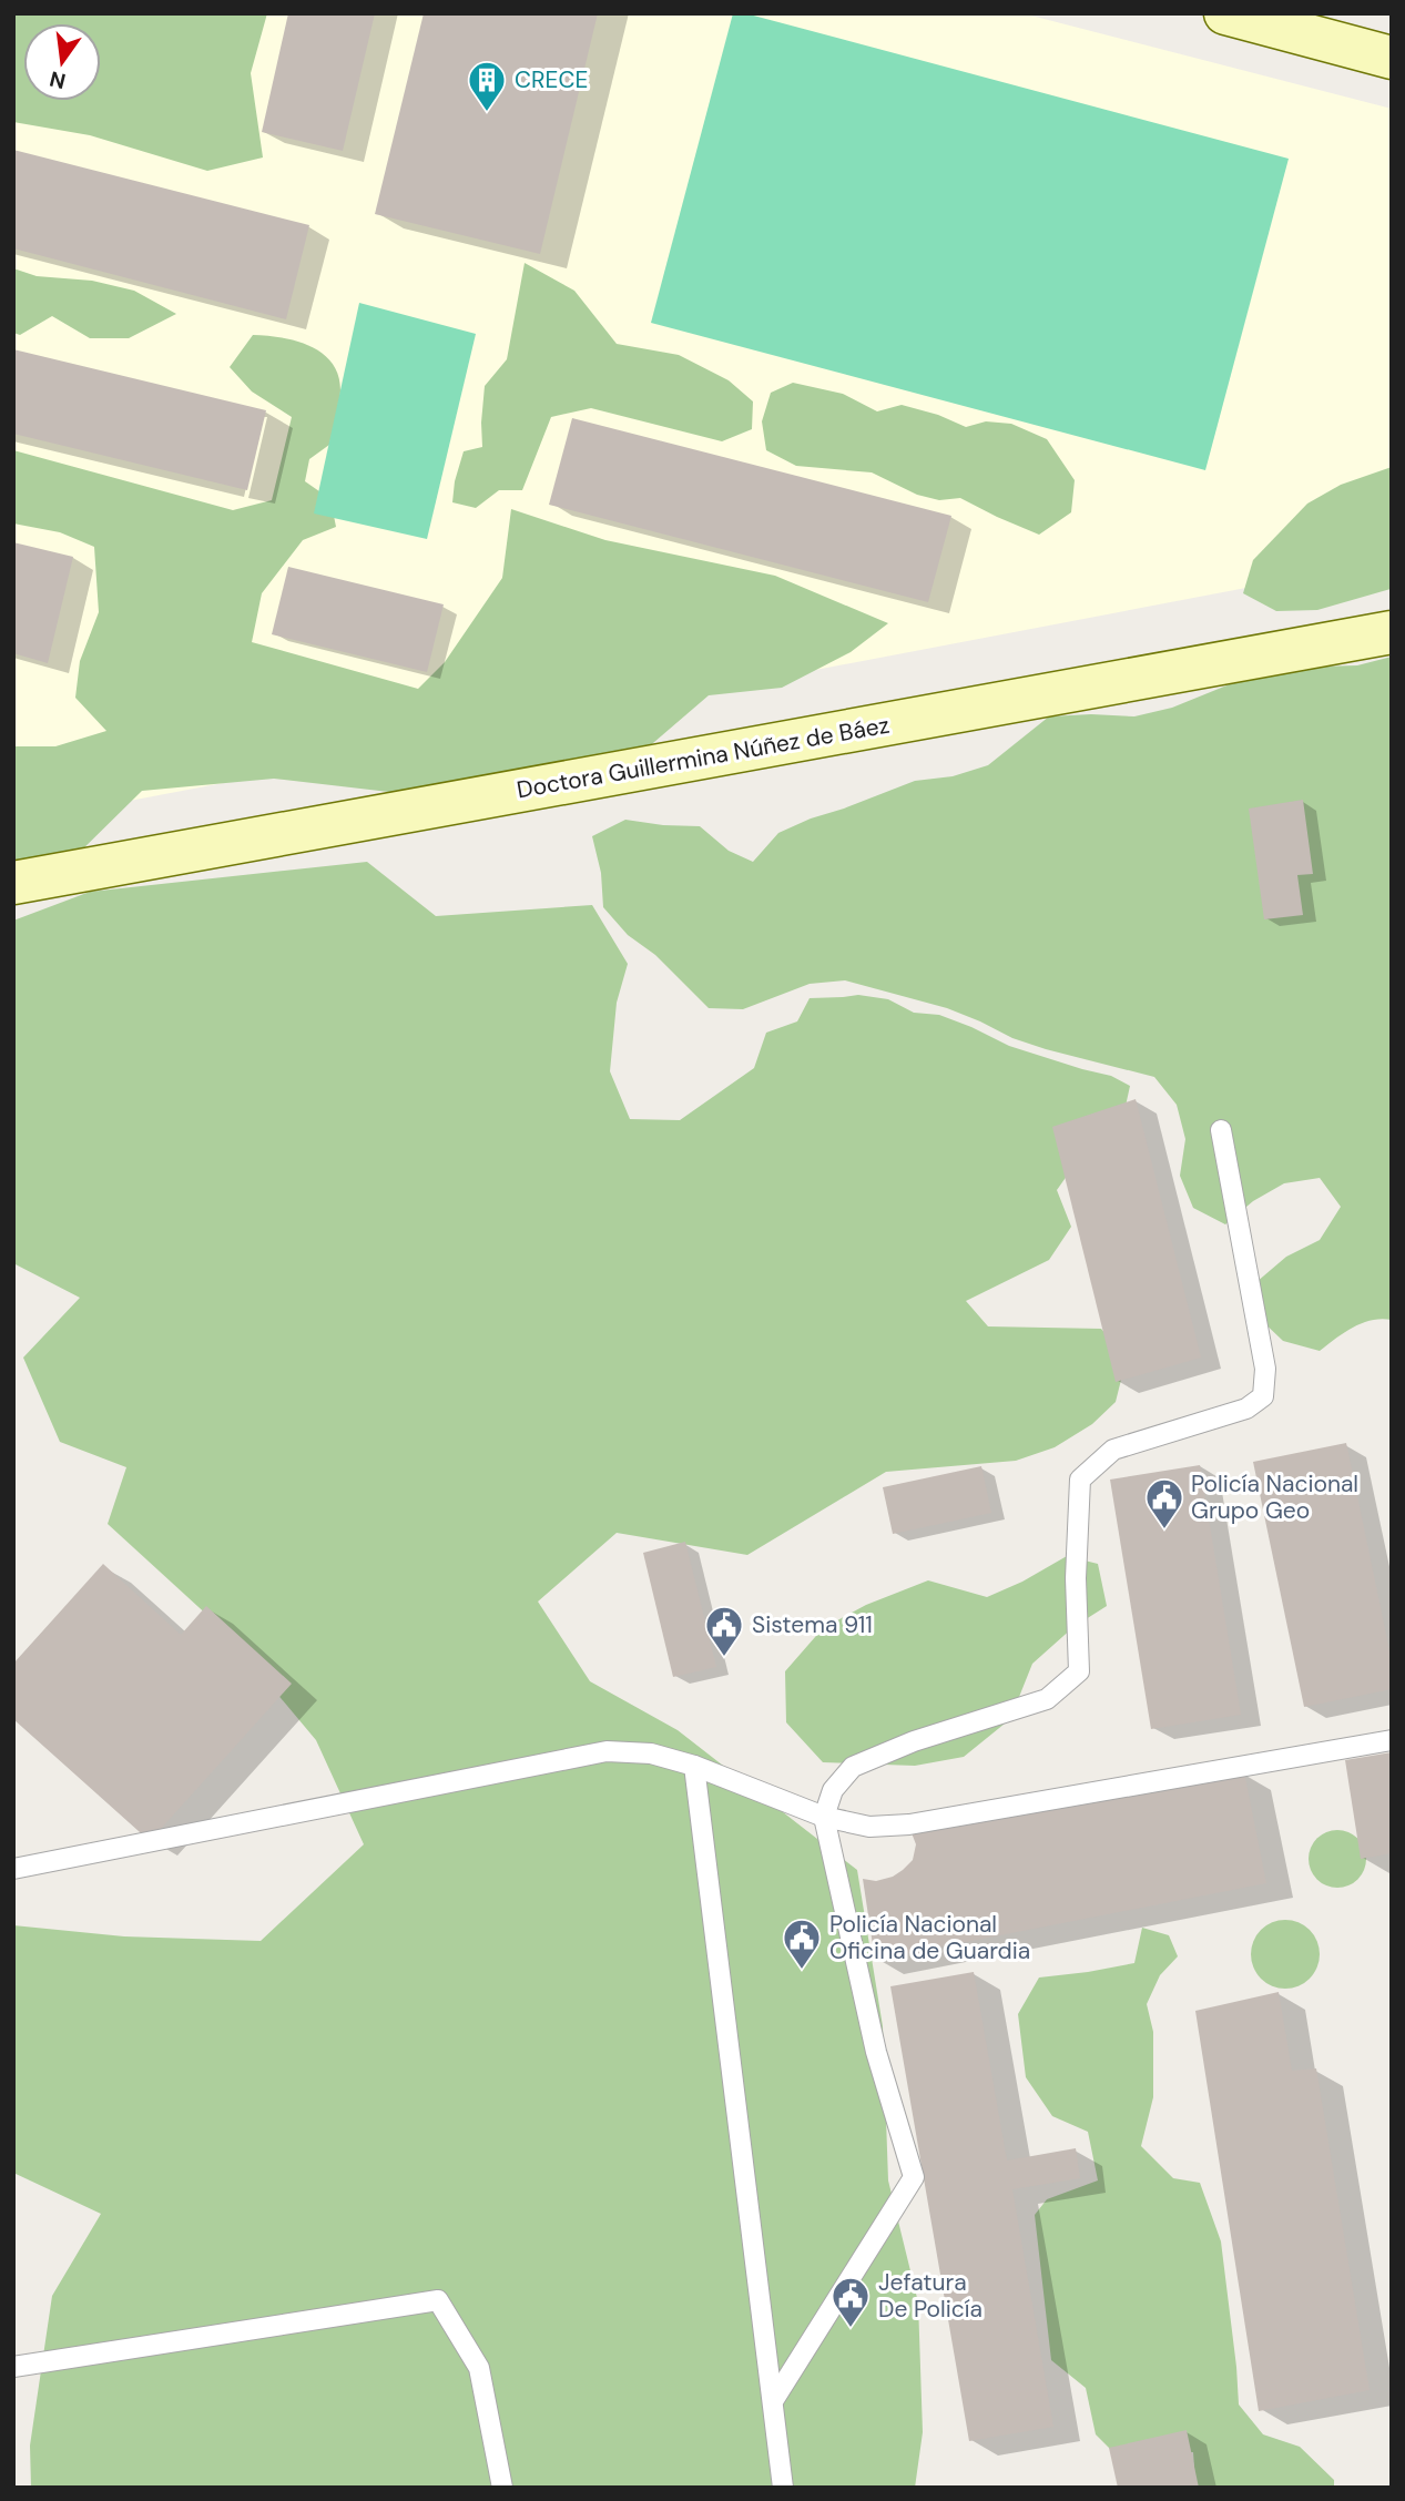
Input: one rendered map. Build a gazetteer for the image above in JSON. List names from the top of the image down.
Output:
{
  "streets": {
    "street": ["Doctora Guillermina Núñez de Báez"]
  },
  "places": {
    "building": ["CRECE"],
    "public building": [
      "Policía Nacional Grupo Geo",
      "Sistema 911",
      "Policía Nacional Oficina de Guardia",
      "Jefatura De Policía"
    ]
  },
  "north": "bottom"
}
